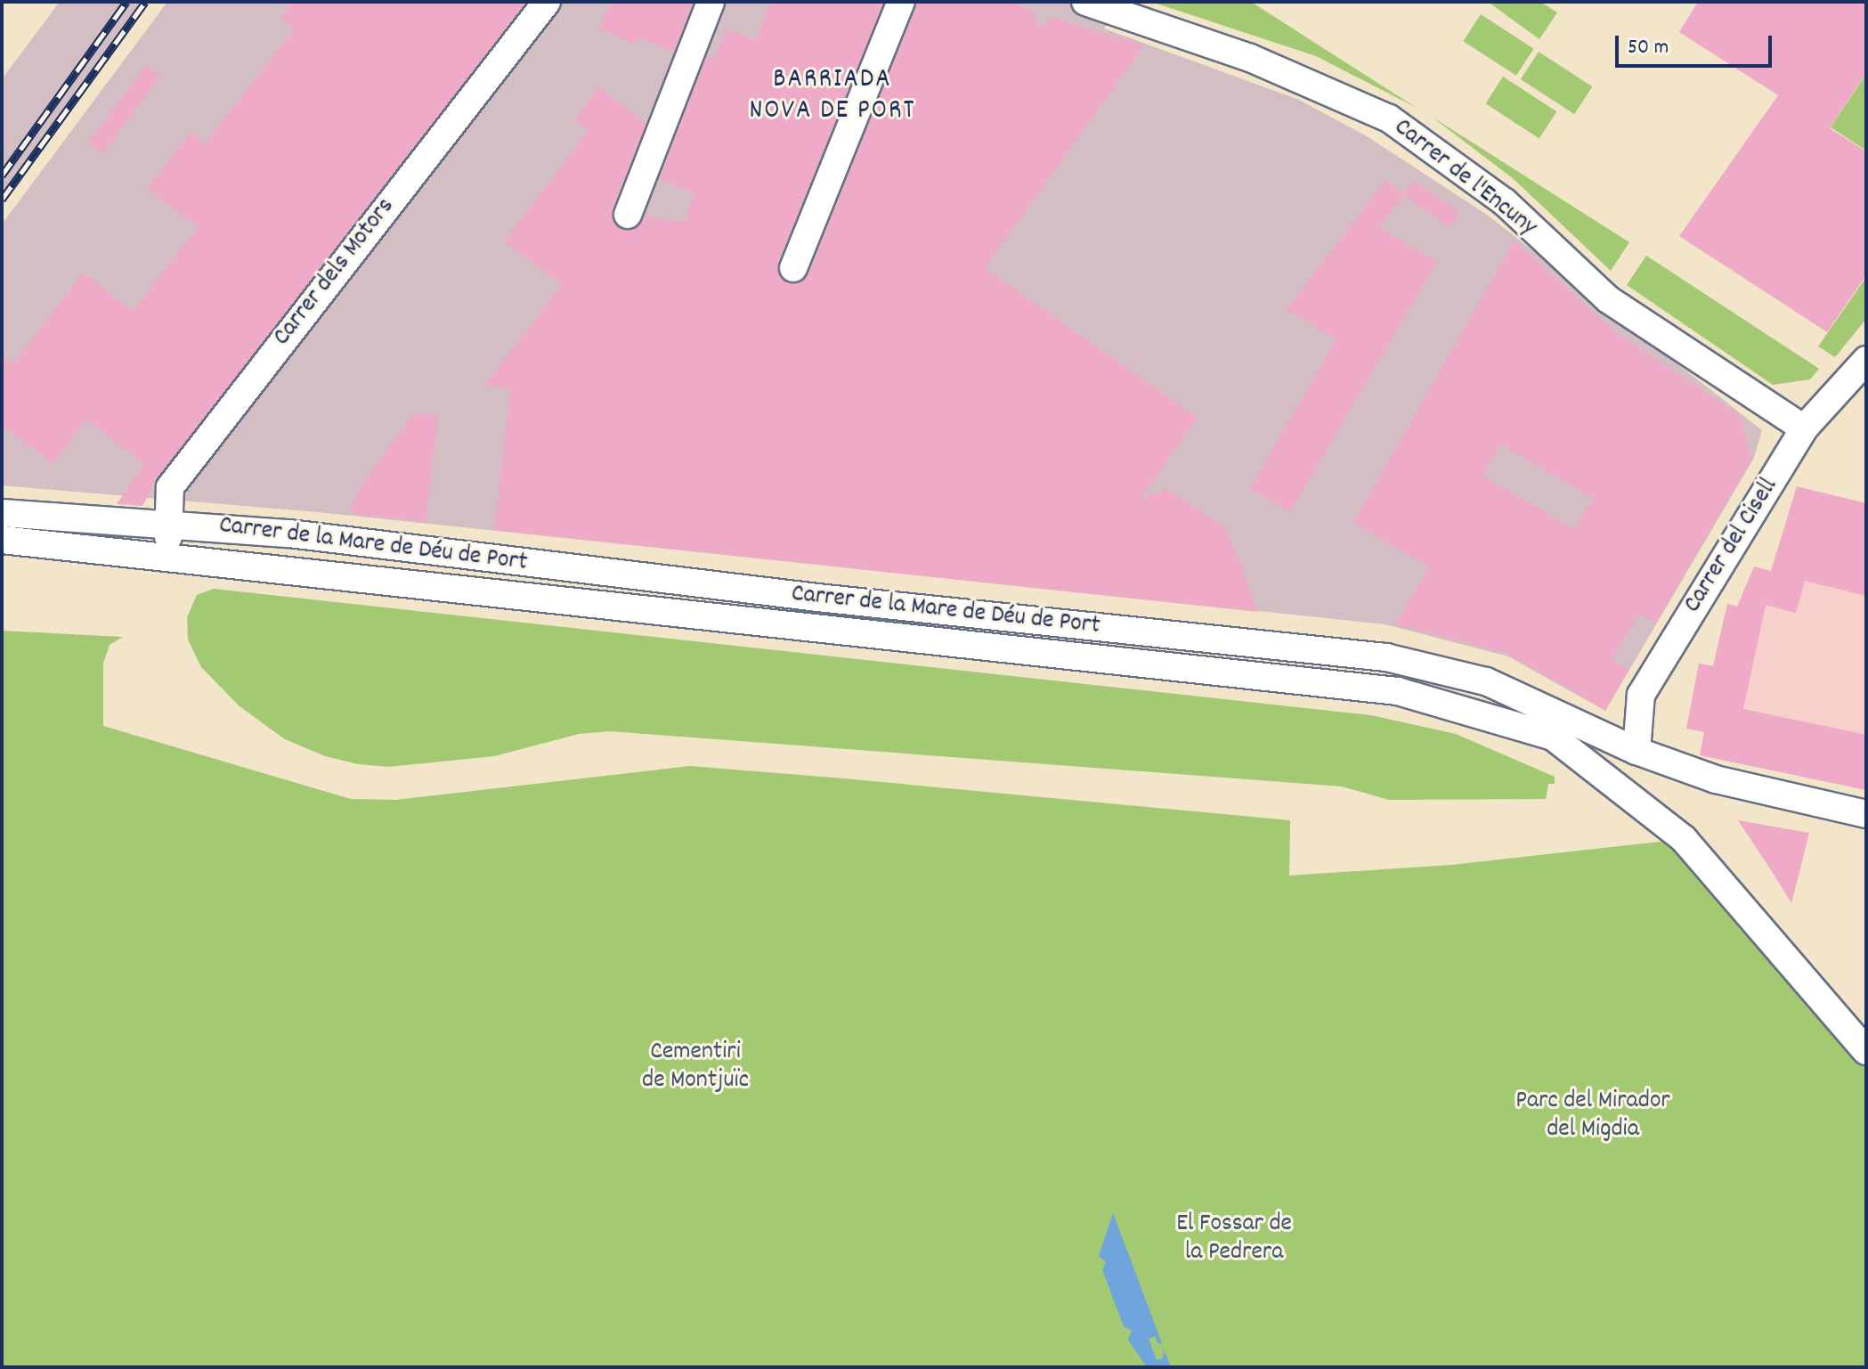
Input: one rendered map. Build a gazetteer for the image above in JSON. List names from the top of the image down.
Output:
{
  "streets": {
    "street": [
      "Carrer de l'Encuny",
      "Carrer dels Motors",
      "Carrer de la Mare de Déu de Port",
      "Carrer del Cisell"
    ]
  },
  "crossings": [
    ["Carrer de l'Encuny", "Carrer del Cisell"],
    ["Carrer dels Motors", "Carrer de la Mare de Déu de Port"],
    ["Carrer de la Mare de Déu de Port", "Carrer del Cisell"]
  ],
  "districts": ["BARRIADA NOVA DE PORT"],
  "parks": ["Cementiri de Montjuïc", "Parc del Mirador del Migdia", "El Fossar de la Pedrera"],
  "scale_bar": "50 m"
}
